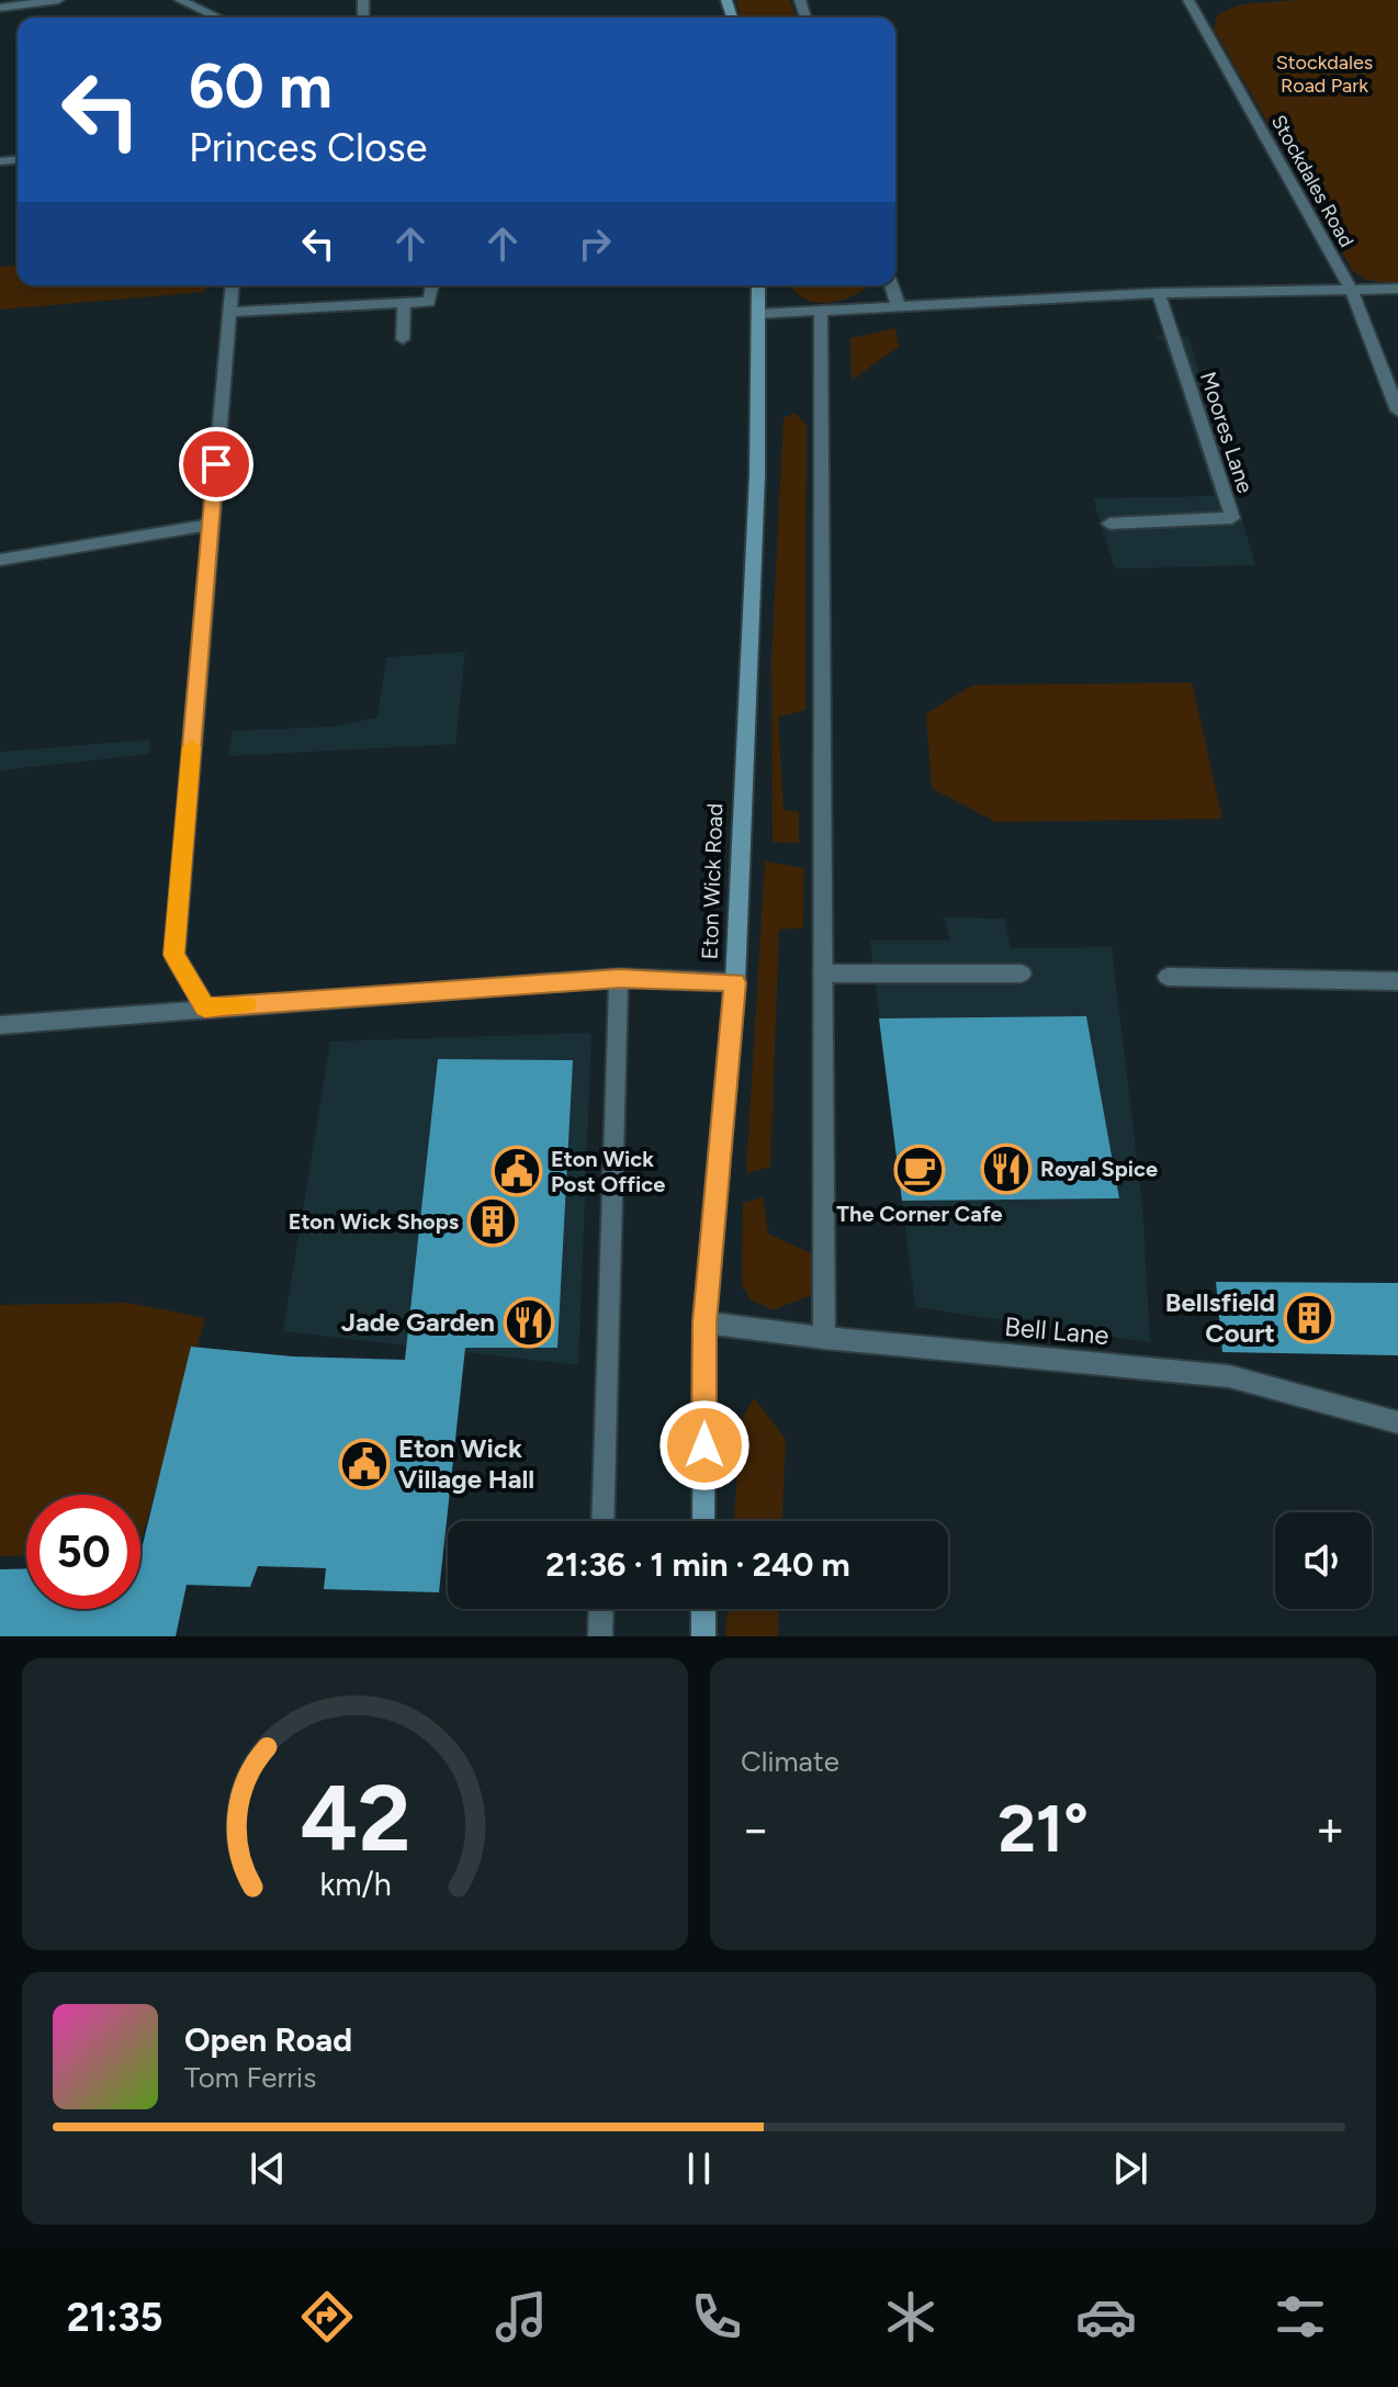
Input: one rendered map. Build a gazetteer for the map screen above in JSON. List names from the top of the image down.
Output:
{
  "streets": {
    "main road": ["Eton Wick Road"],
    "street": ["Stockdales Road", "Moores Lane", "Bell Lane"]
  },
  "crossings": [
    ["Eton Wick Road", "Bell Lane"]
  ],
  "parks": ["Stockdales Road Park"],
  "places": {
    "restaurant": ["Royal Spice", "Jade Garden"],
    "cafe": ["The Corner Cafe"],
    "public building": ["Eton Wick Post Office", "Eton Wick Village Hall"],
    "building": ["Eton Wick Shops", "Bellsfield Court"]
  },
  "page": {
    "turn": ["60 m", "Princes Close"],
    "limit": "50",
    "trip": "21:36 · 1 min · 240 m",
    "tile": "Climate",
    "heat": ["−", "21°", "+"],
    "song": ["Open Road", "Tom Ferris"],
    "tabs": "21:35",
    "gauge": ["42", "km/h"]
  }
}
